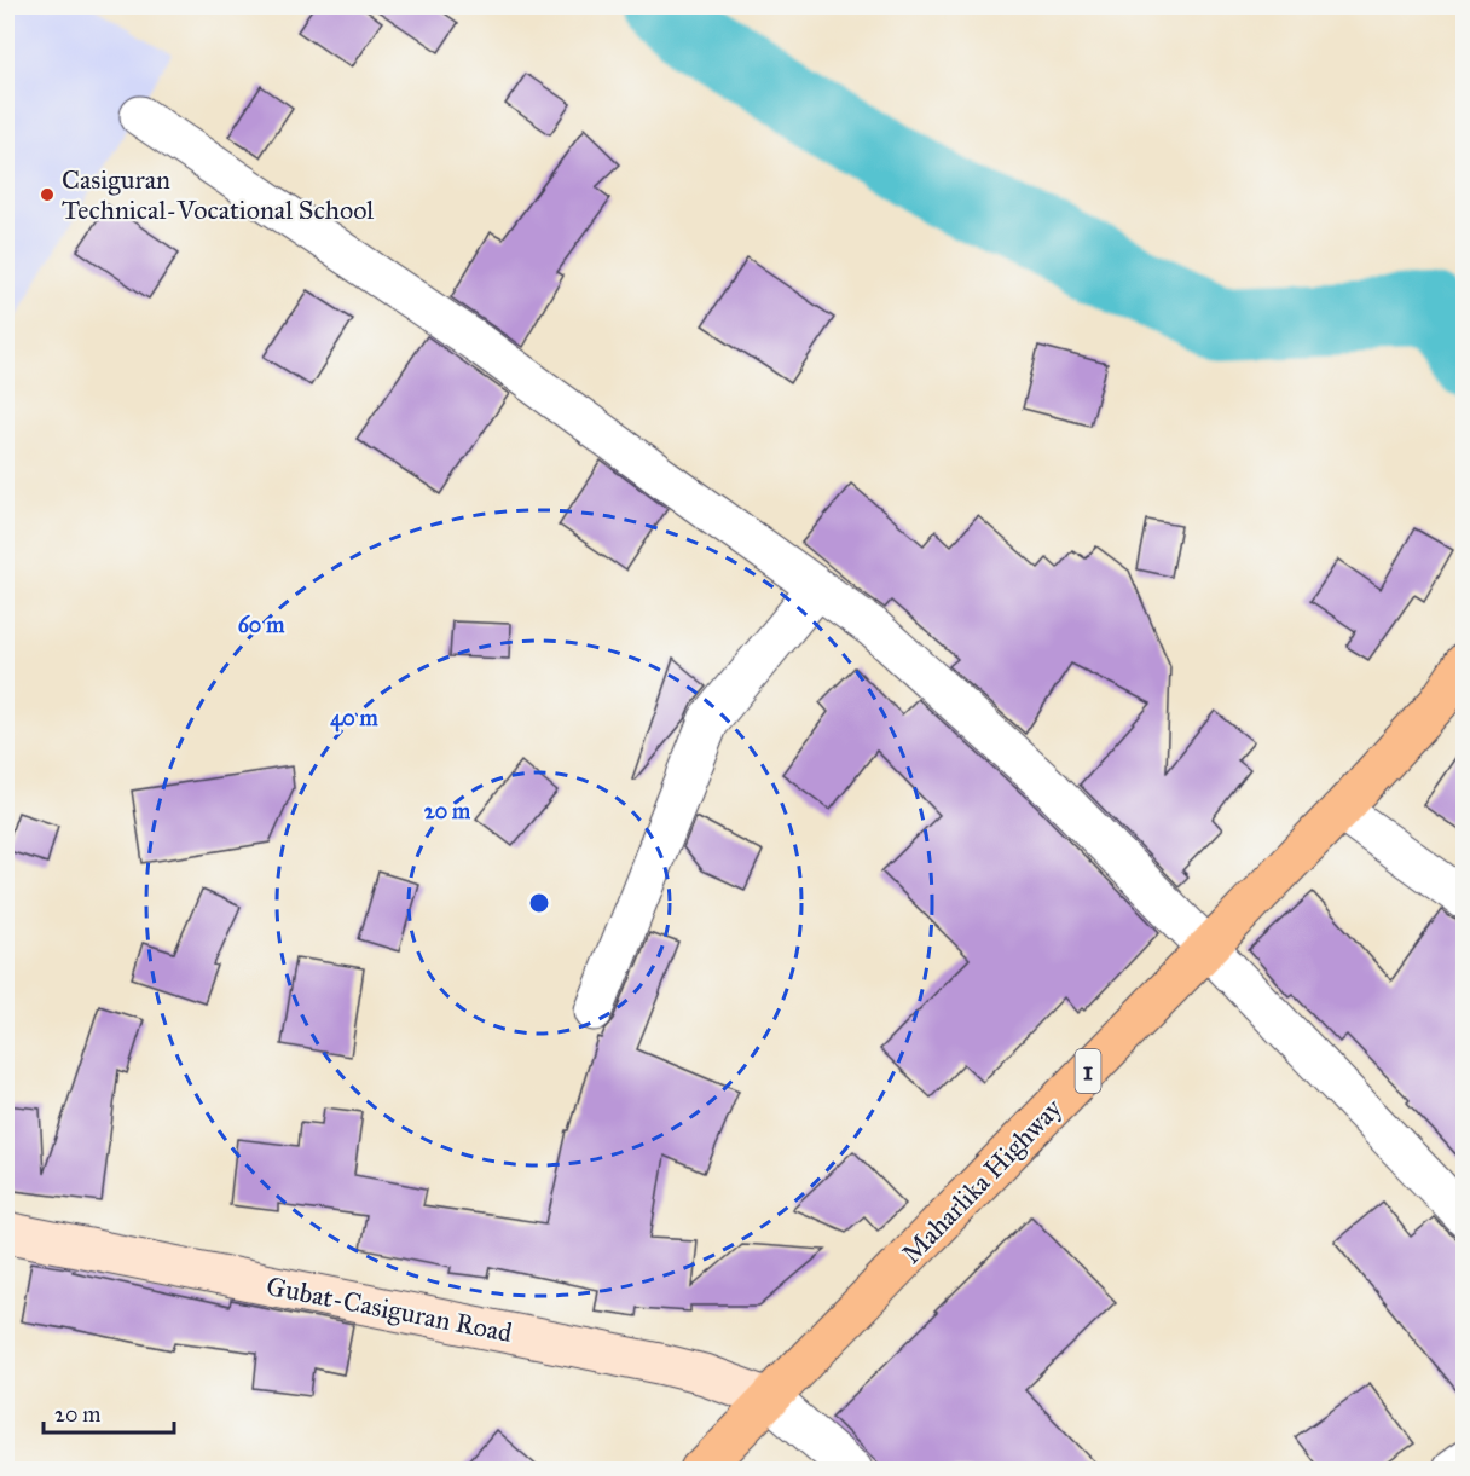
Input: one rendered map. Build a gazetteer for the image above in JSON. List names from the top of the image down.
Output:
{
  "streets": {
    "highway": ["1", "Maharlika Highway"],
    "main road": ["Gubat-Casiguran Road"]
  },
  "crossings": [
    ["Maharlika Highway", "Gubat-Casiguran Road"]
  ],
  "places": ["Casiguran Technical-Vocational School"],
  "scale_bar": "20 m",
  "rings": ["60 m", "40 m", "20 m"]
}
